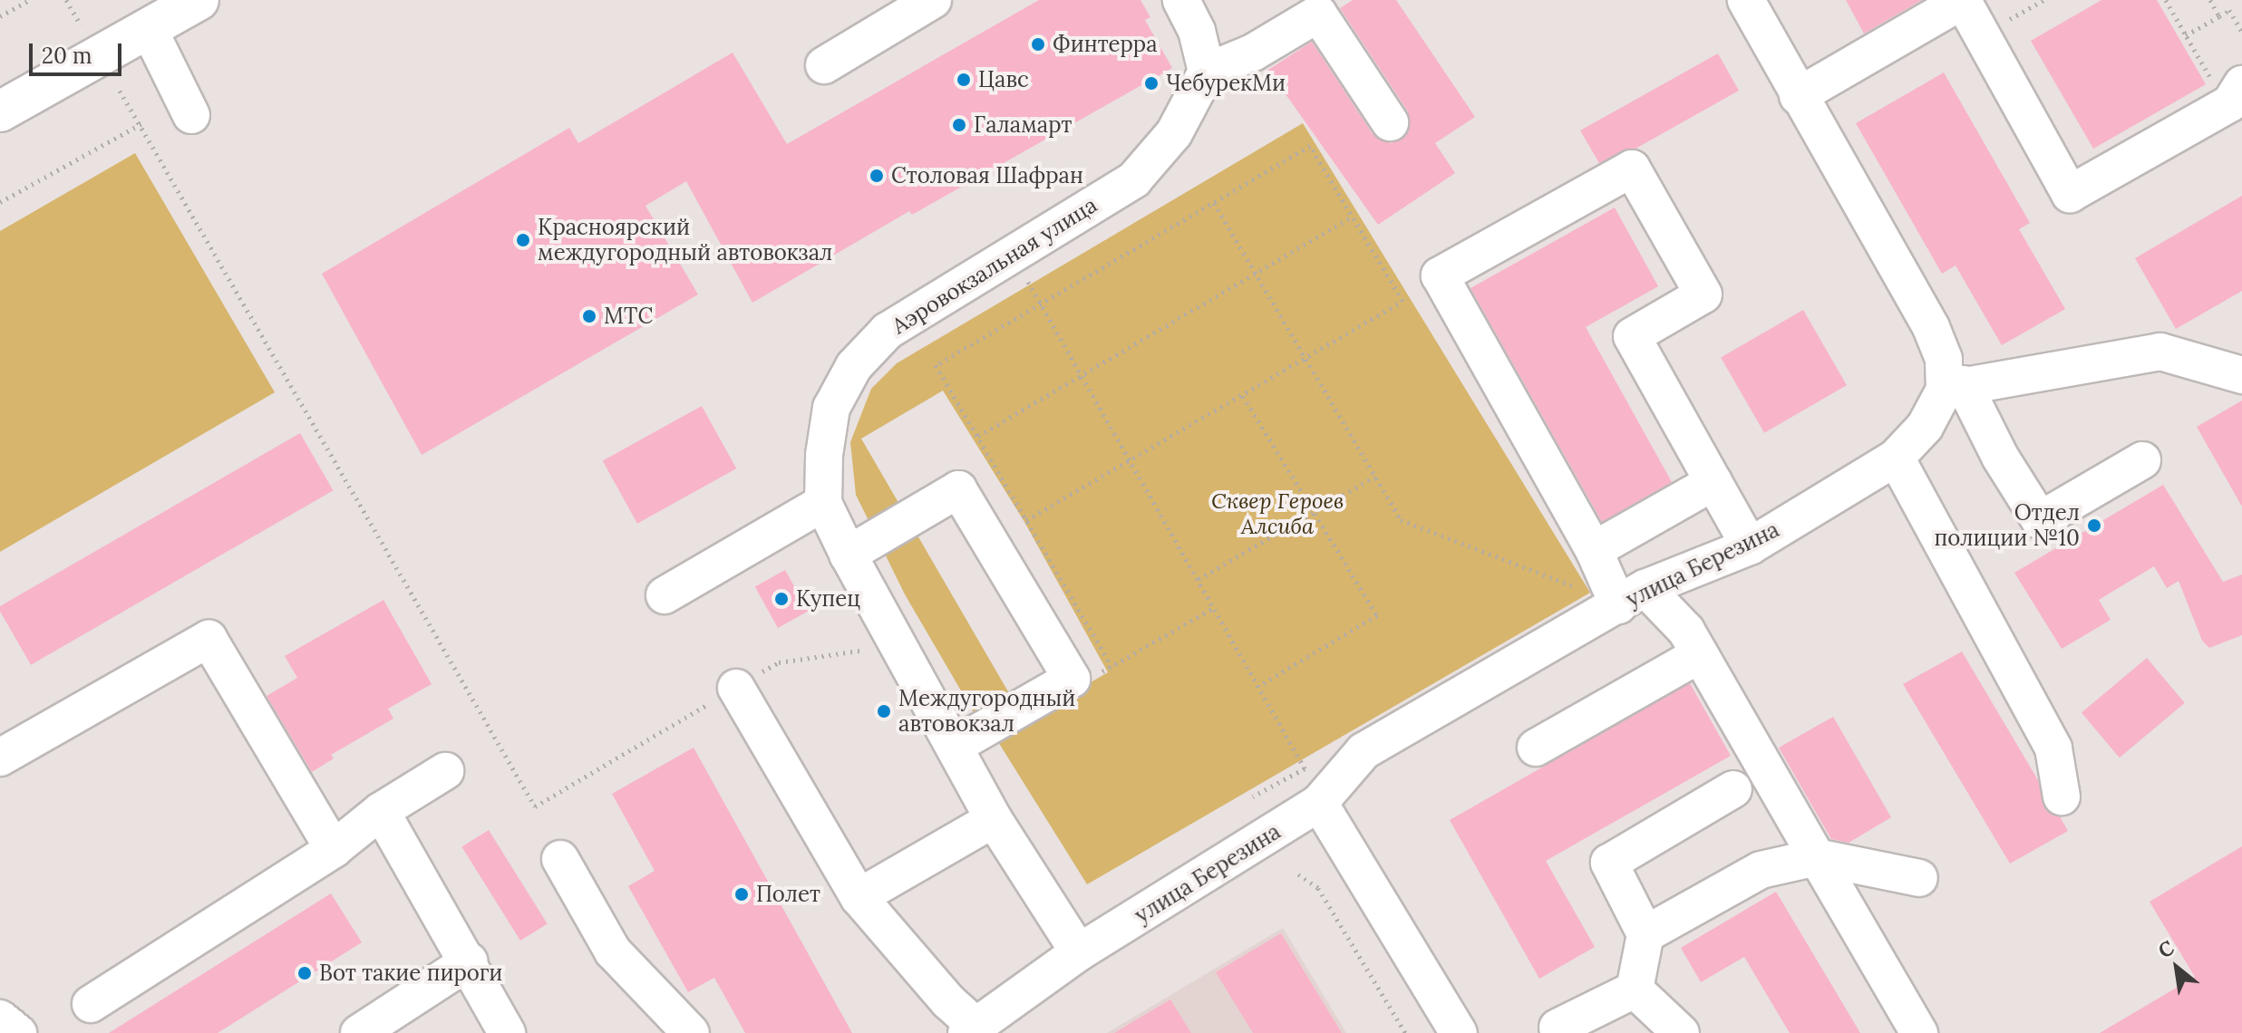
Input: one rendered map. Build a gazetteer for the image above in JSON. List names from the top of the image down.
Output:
{
  "streets": {
    "street": ["Аэровокзальная улица", "улица Березина"]
  },
  "crossings": [
    ["Аэровокзальная улица", "улица Березина"]
  ],
  "parks": ["Сквер Героев Алсиба"],
  "places": [
    "Финтерра",
    "Цавс",
    "ЧебурекМи",
    "Галамарт",
    "Столовая Шафран",
    "Красноярский междугородный автовокзал",
    "МТС",
    "Отдел полиции №10",
    "Купец",
    "Междугородный автовокзал",
    "Полет",
    "Вот такие пироги"
  ],
  "scale_bar": "20 m",
  "north": "top left"
}
